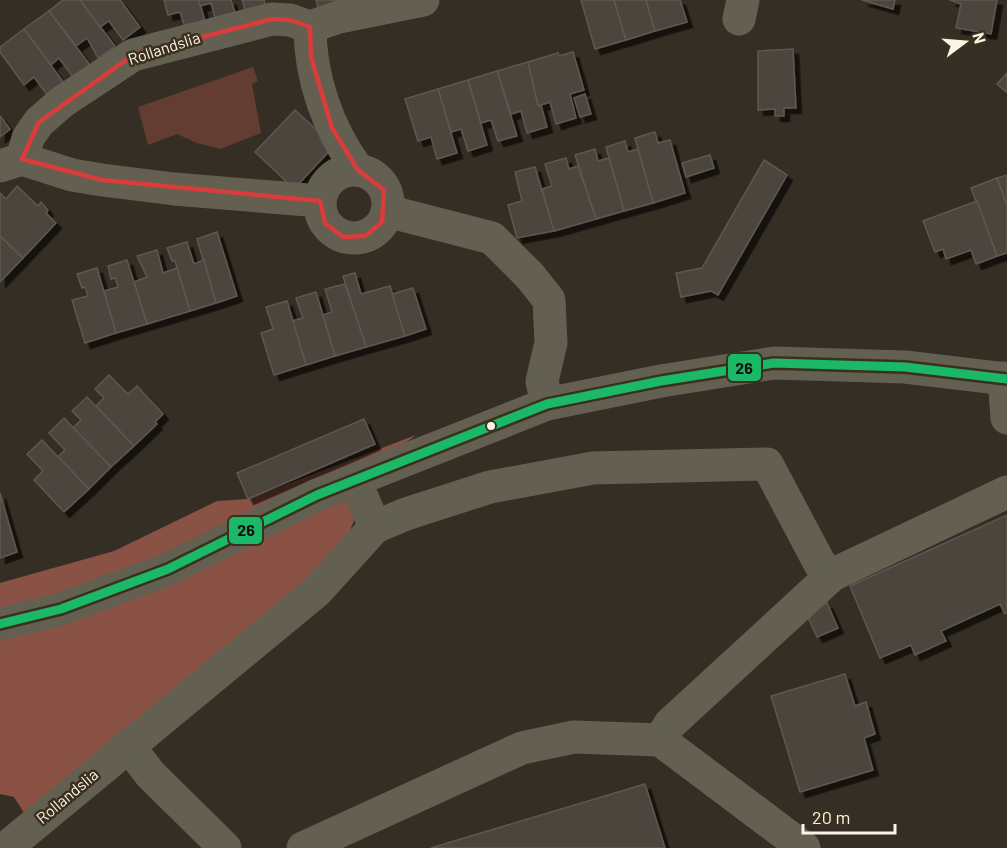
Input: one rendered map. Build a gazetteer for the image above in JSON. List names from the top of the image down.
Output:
{
  "streets": {
    "street": ["Rollandslia"]
  },
  "lines": ["transit line 26"],
  "scale_bar": "20 m",
  "north": "right"
}
